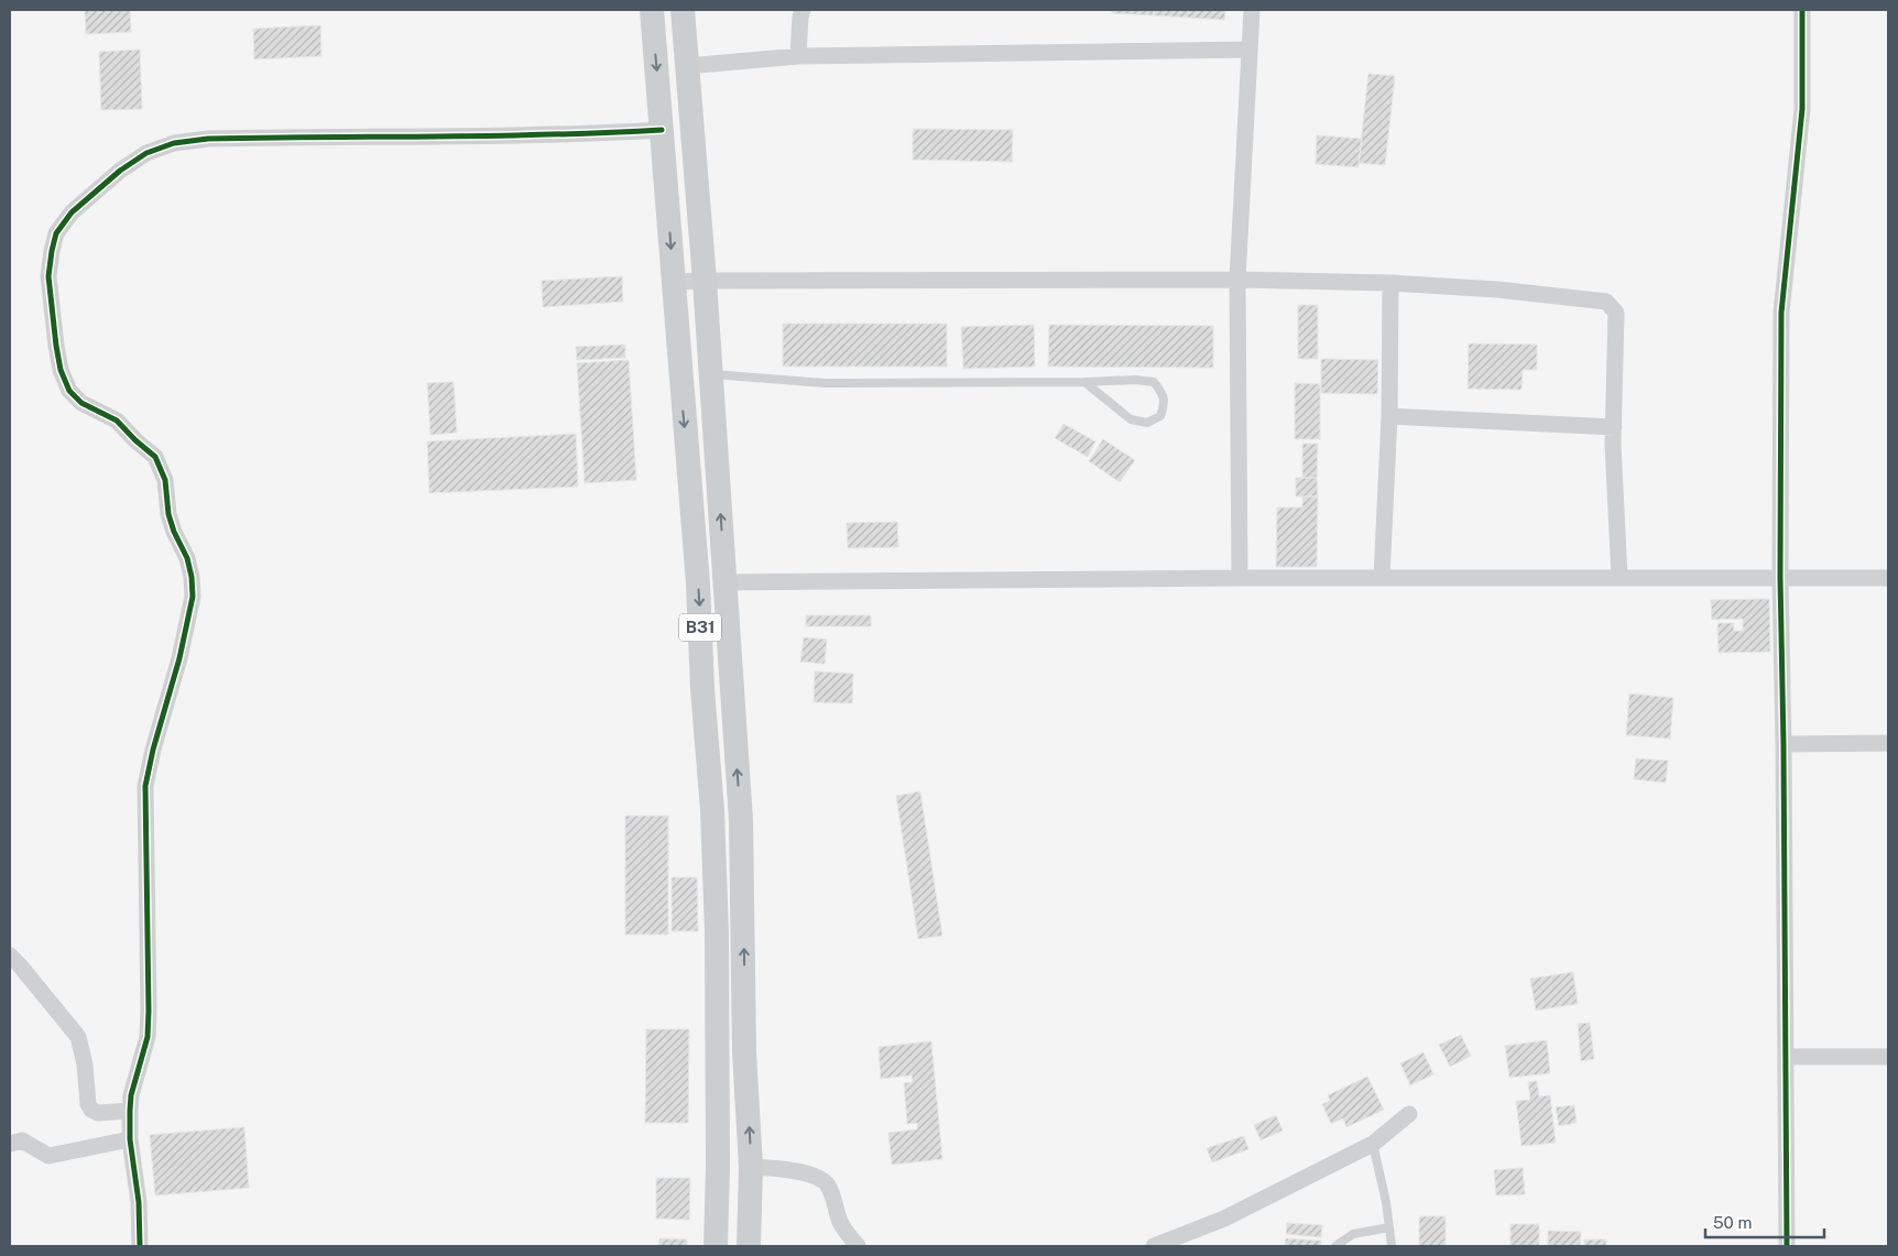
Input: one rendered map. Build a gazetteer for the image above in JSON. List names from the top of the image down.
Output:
{
  "streets": {
    "main road": ["B31"]
  },
  "scale_bar": "50 m"
}
